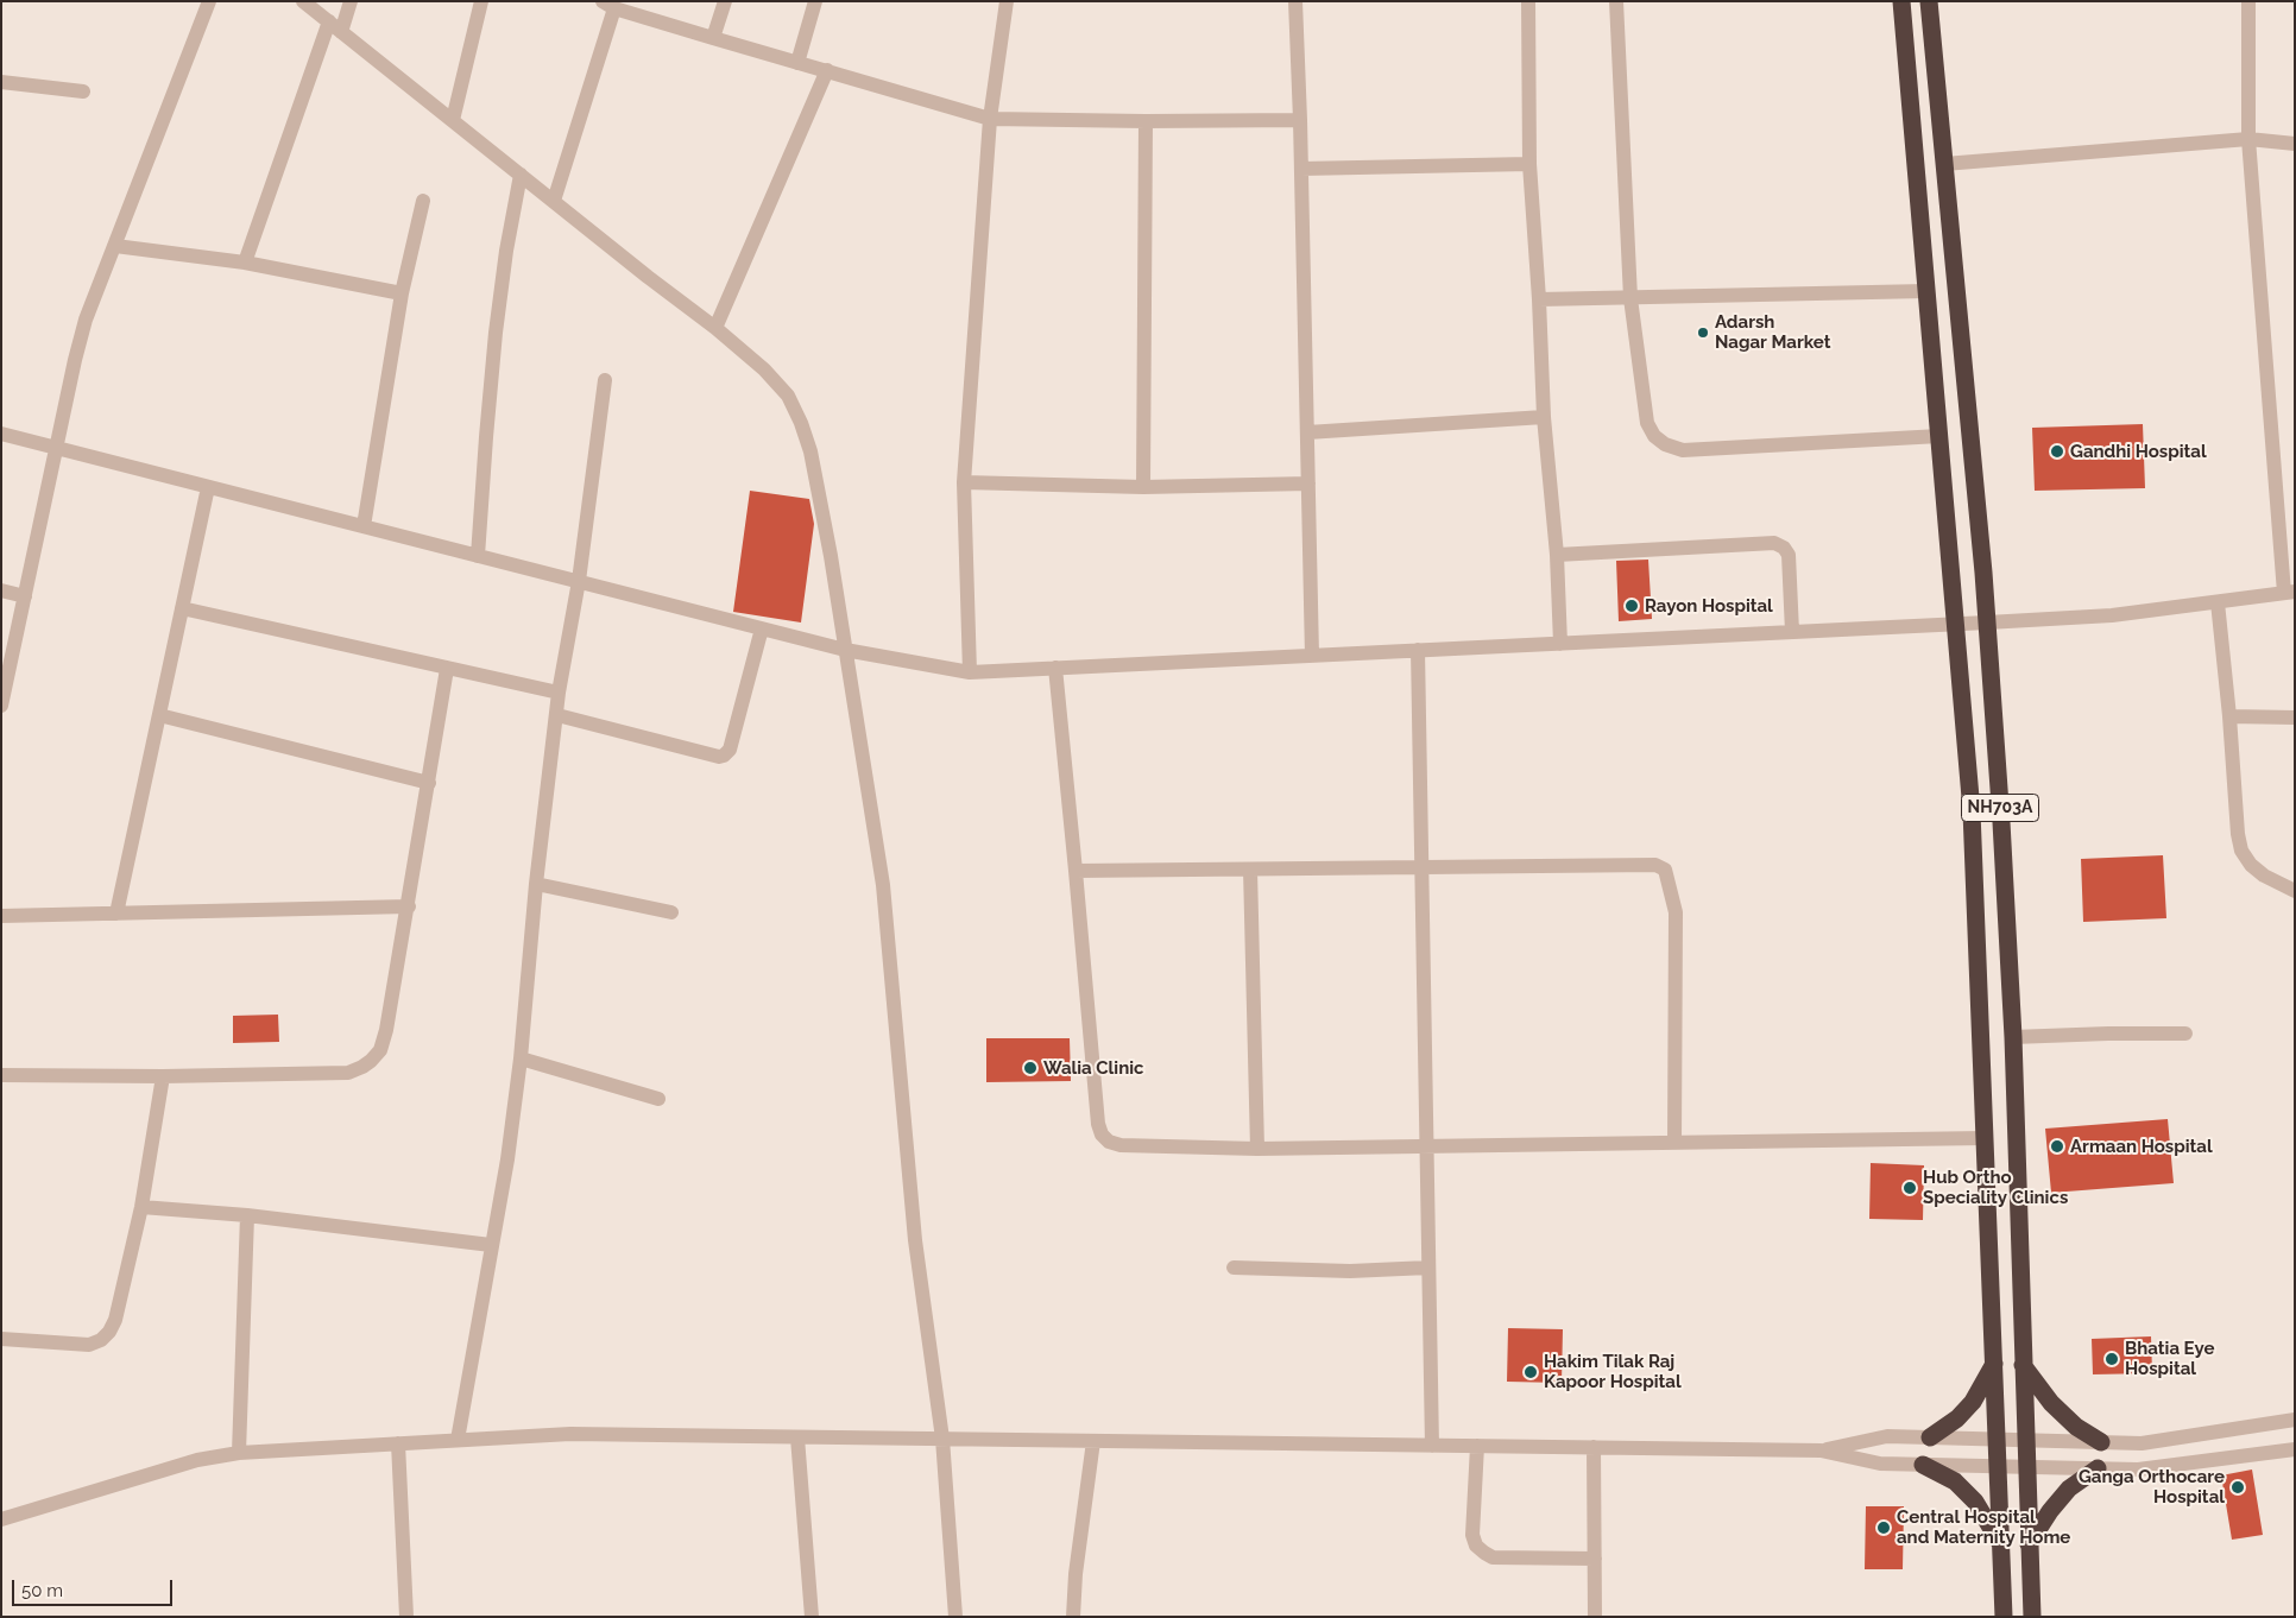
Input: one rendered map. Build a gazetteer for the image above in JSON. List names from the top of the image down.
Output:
{
  "streets": {
    "highway": ["NH703A"]
  },
  "places": [
    "Adarsh Nagar Market",
    "Gandhi Hospital",
    "Rayon Hospital",
    "Walia Clinic",
    "Armaan Hospital",
    "Hub Ortho Speciality Clinics",
    "Bhatia Eye Hospital",
    "Hakim Tilak Raj Kapoor Hospital",
    "Ganga Orthocare Hospital",
    "Central Hospital and Maternity Home"
  ],
  "scale_bar": "50 m"
}
